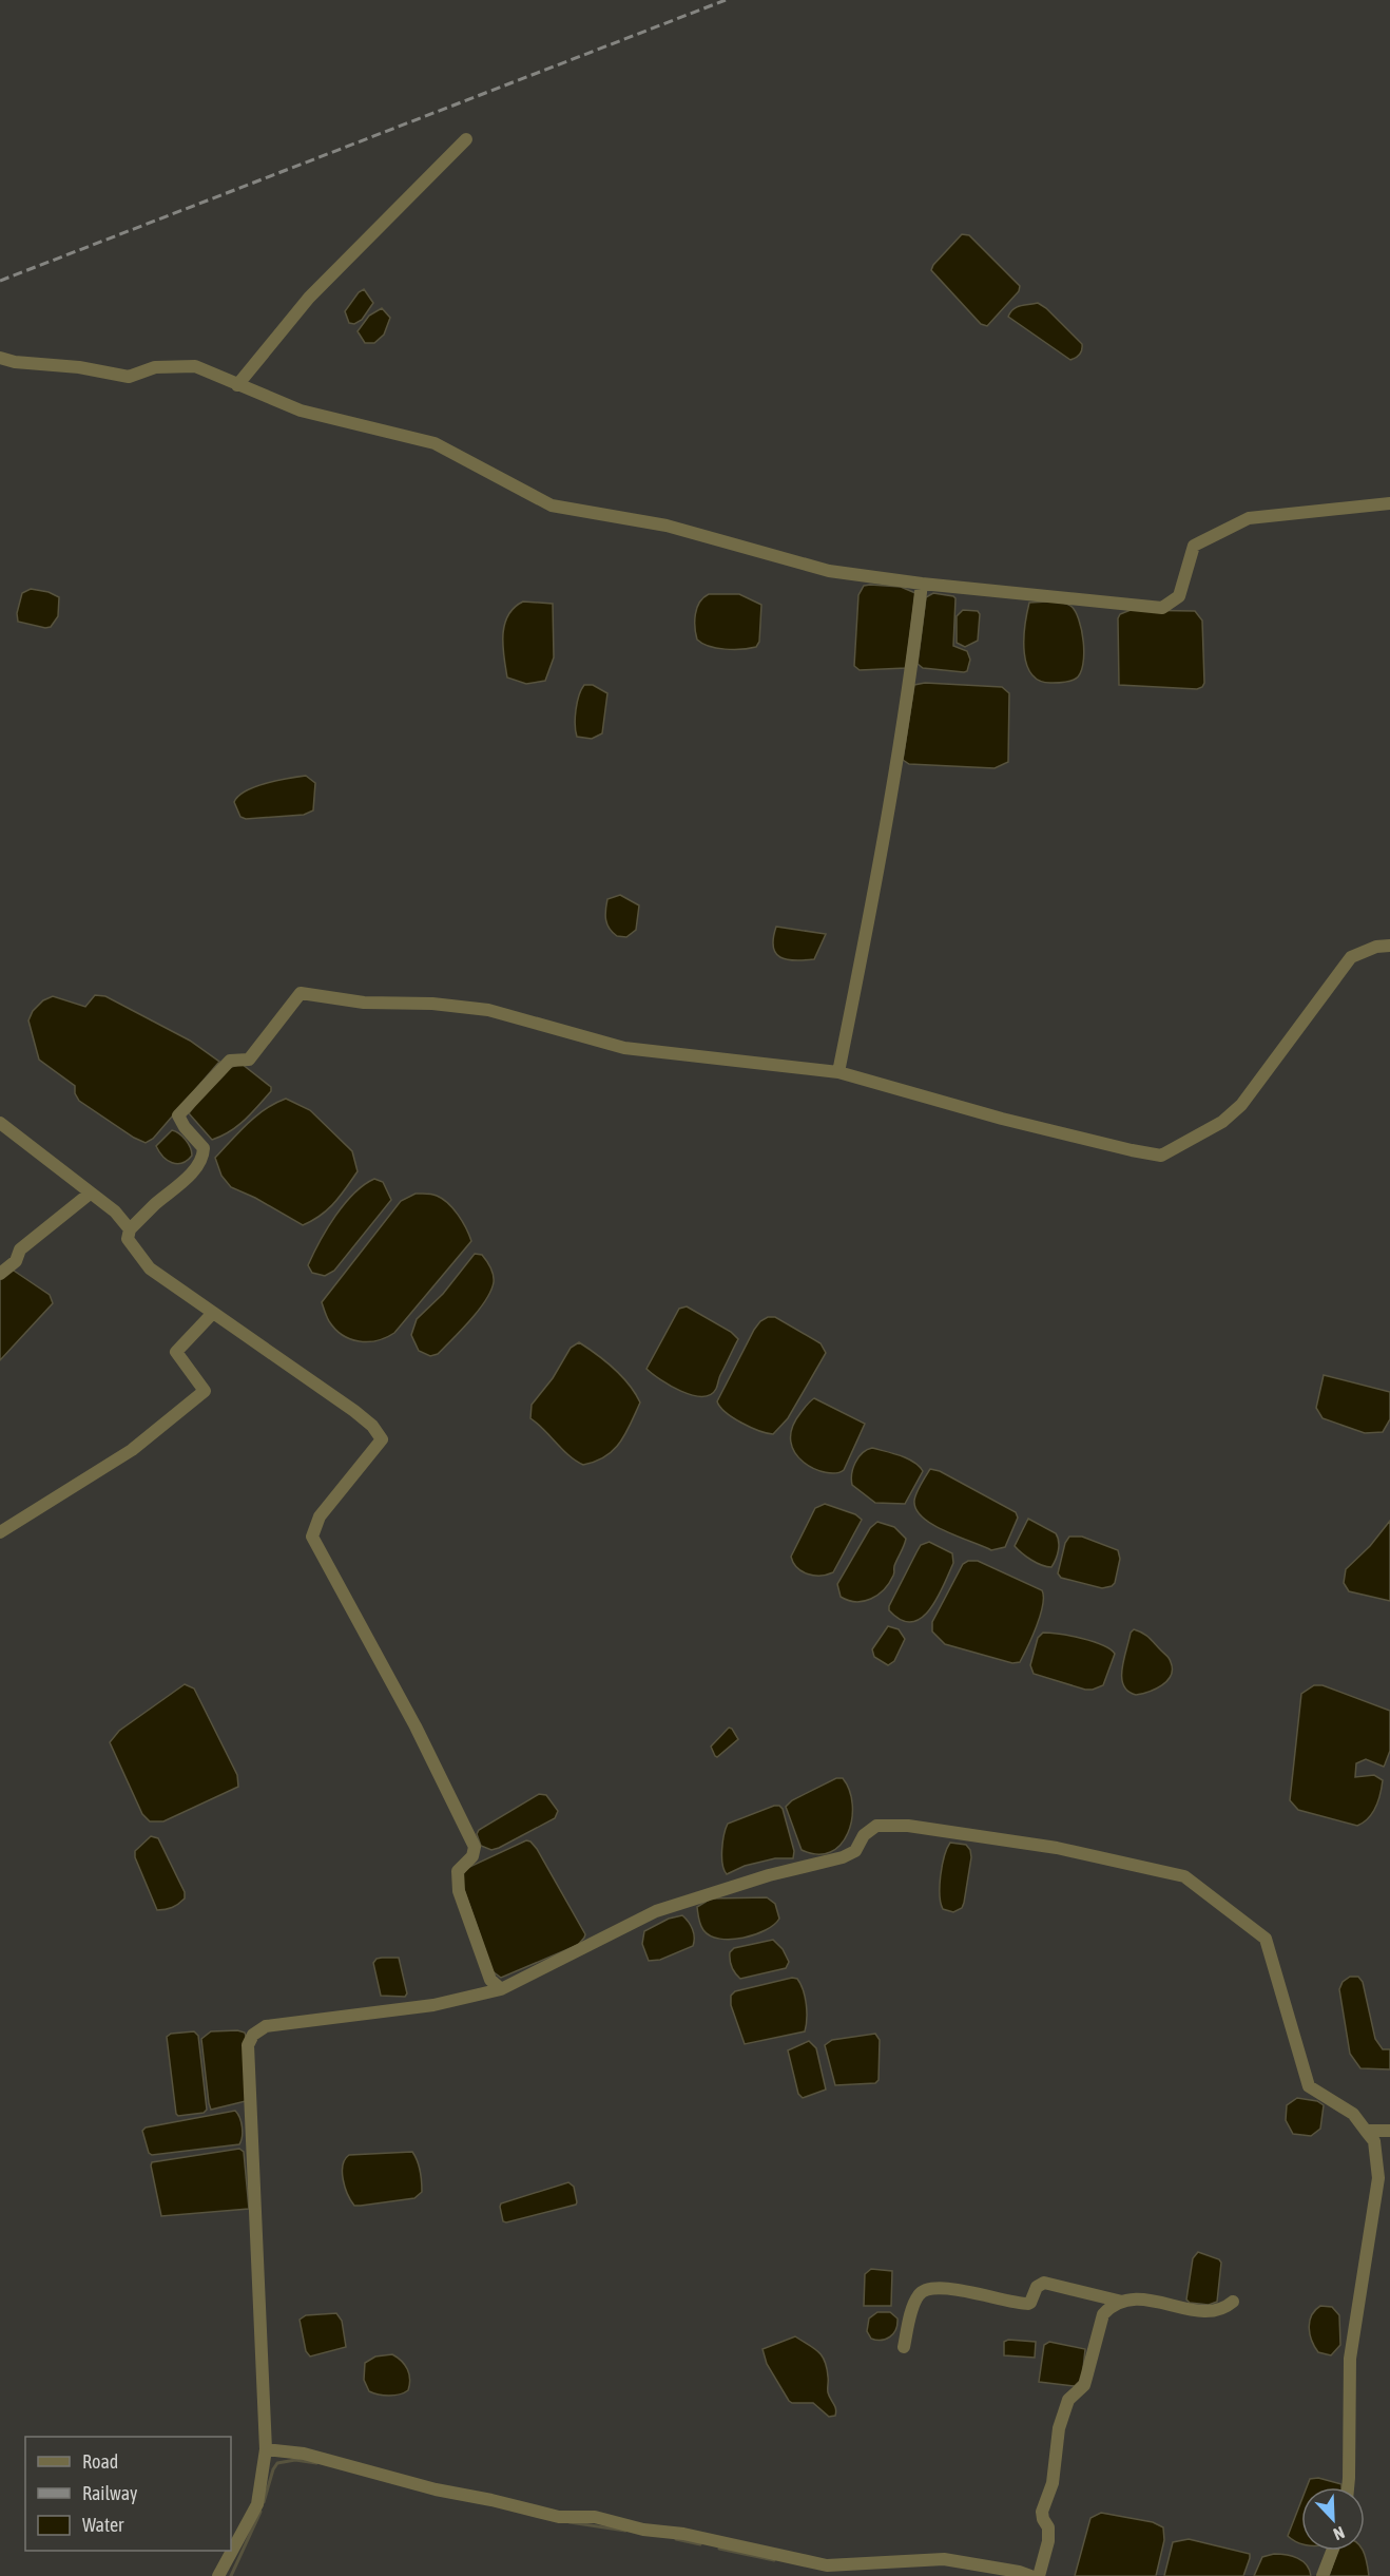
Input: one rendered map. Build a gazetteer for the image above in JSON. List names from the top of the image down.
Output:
{
  "legend": ["Road", "Railway", "Water"],
  "north": "bottom right"
}
